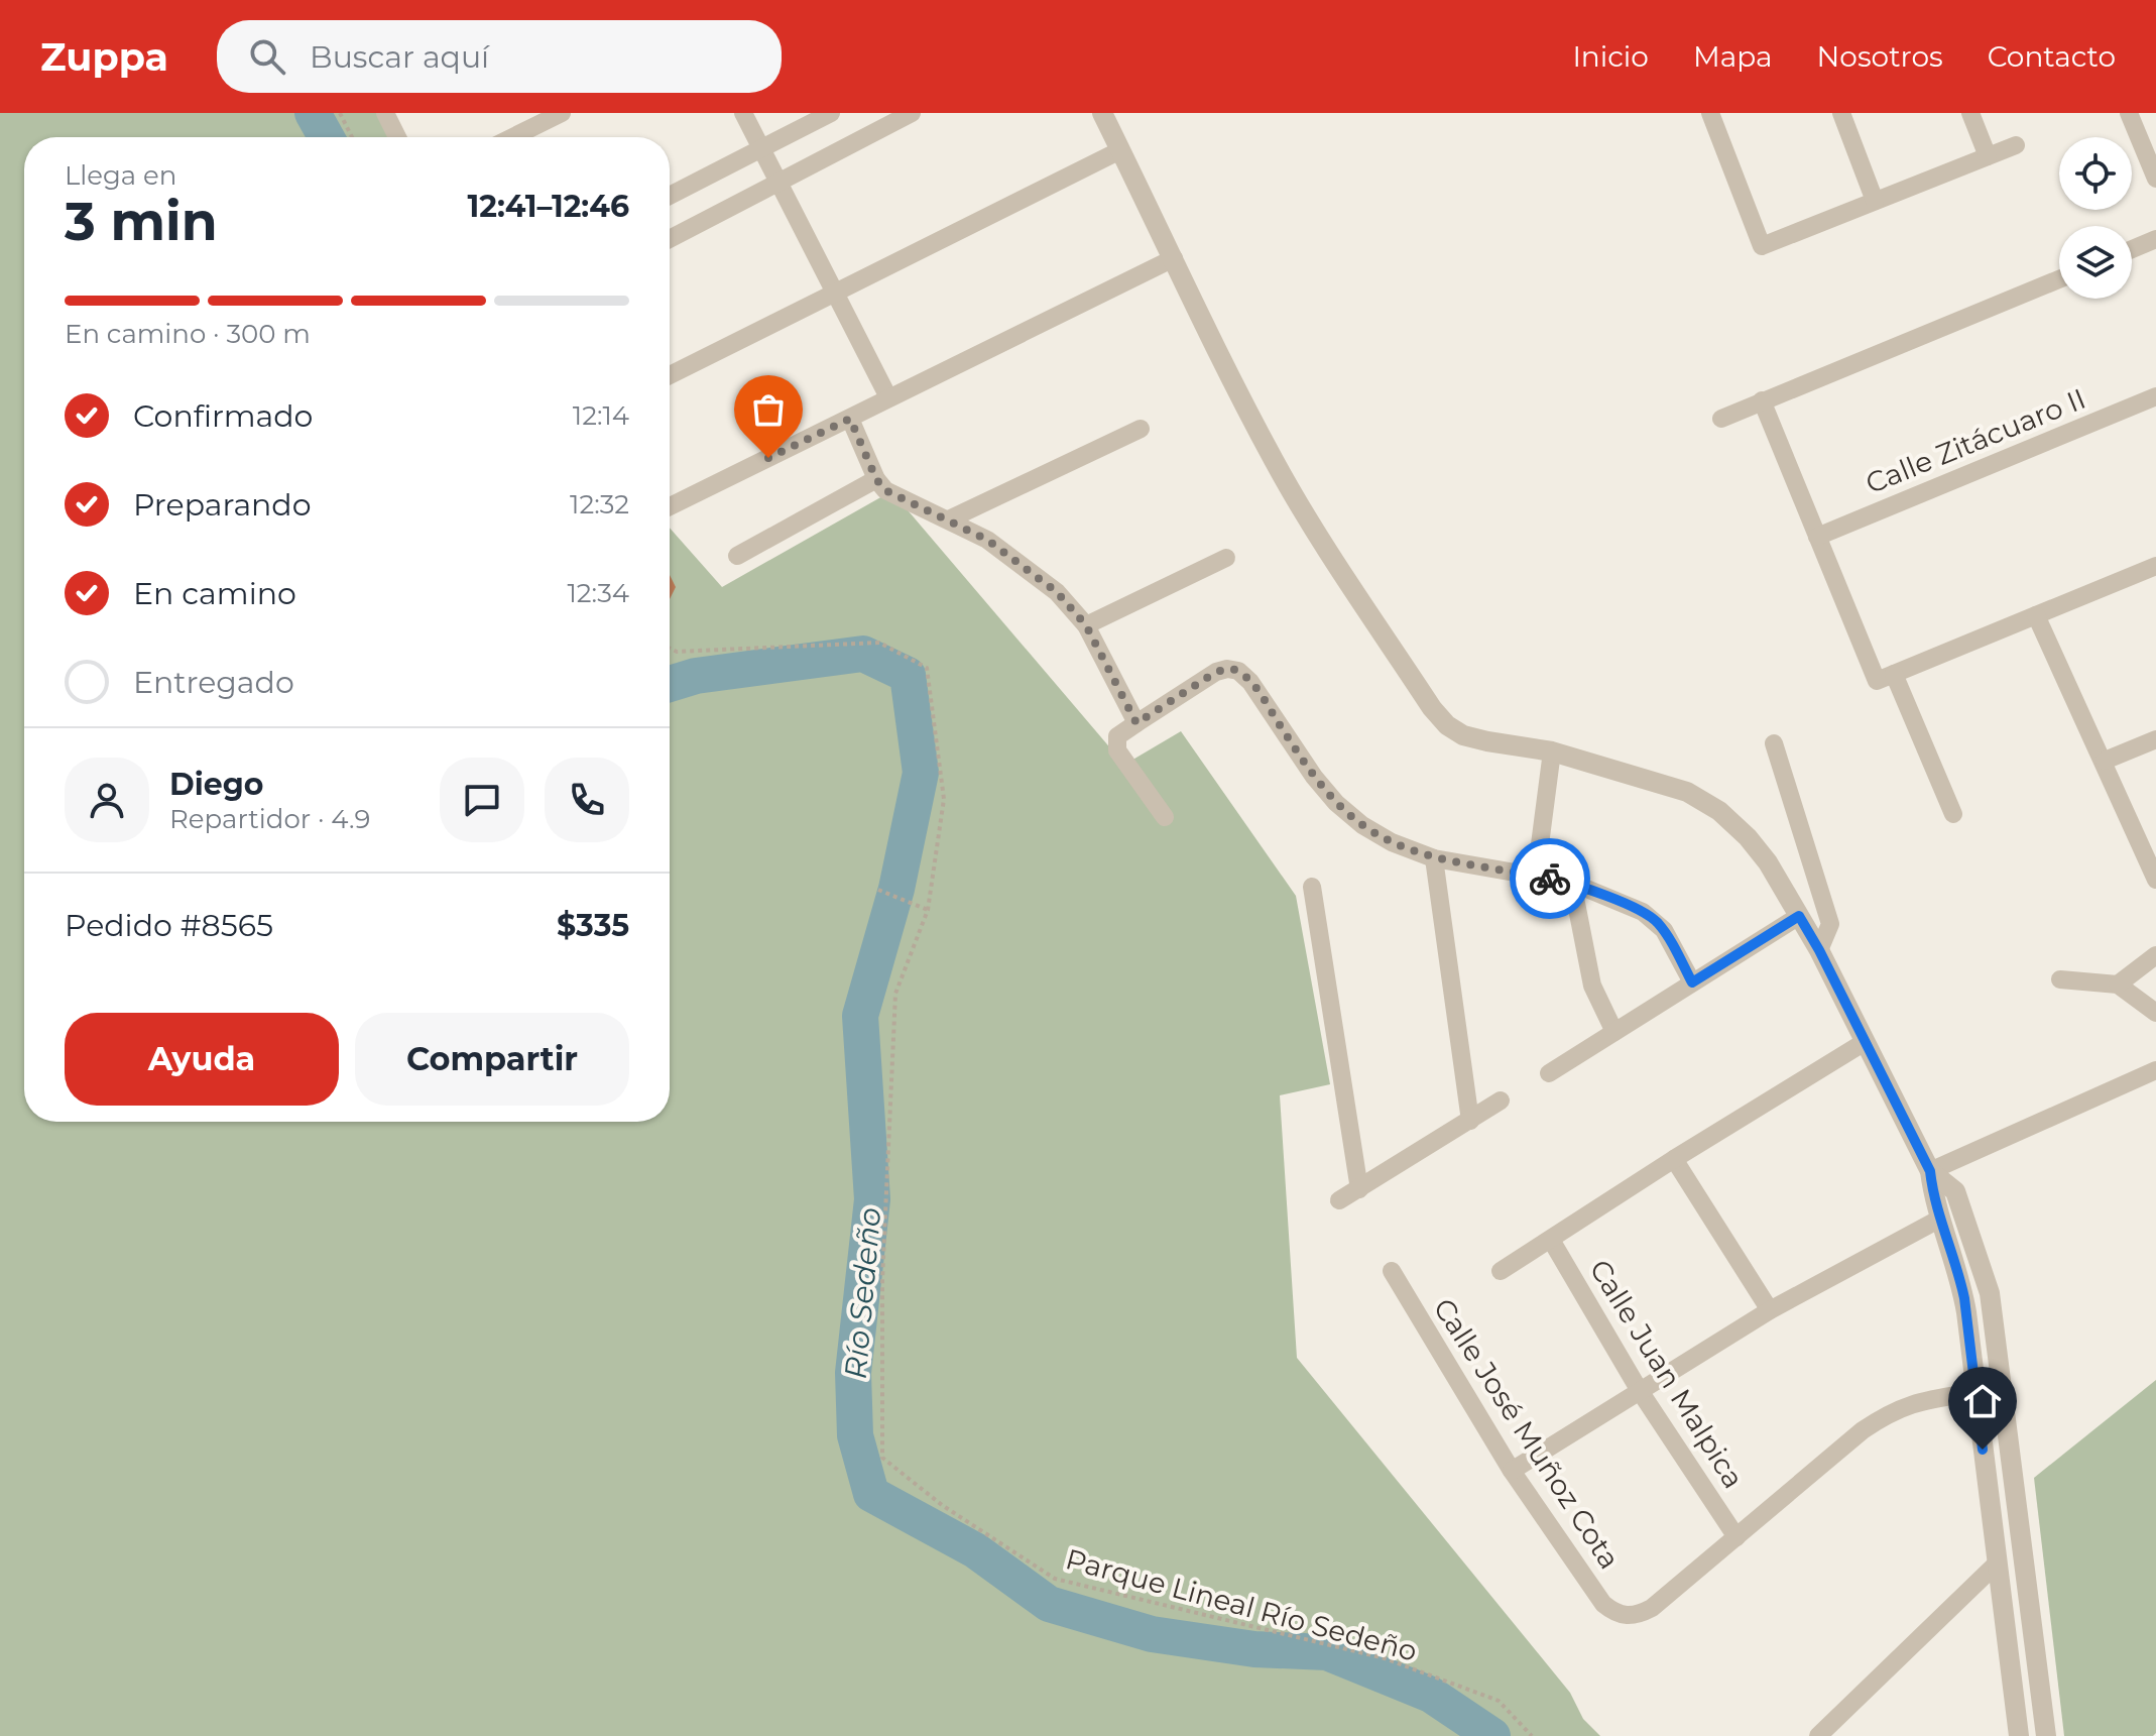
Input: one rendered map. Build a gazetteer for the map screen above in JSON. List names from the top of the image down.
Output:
{
  "streets": {
    "street": ["Calle Zitácuaro II", "Calle Juan Malpica", "Calle José Muñoz Cota"],
    "path": ["Parque Lineal Río Sedeño"]
  },
  "crossings": [
    ["Calle Juan Malpica", "Calle José Muñoz Cota"]
  ],
  "water": ["Río Sedeño"],
  "page": {
    "header": "Zuppa",
    "search": "Buscar aquí",
    "nav": [
      "Inicio",
      "Mapa",
      "Nosotros",
      "Contacto"
    ],
    "heading": ["3 min", "Llega en", "12:41–12:46"],
    "panel": [
      "Diego",
      "Repartidor · 4.9",
      "Pedido #8565",
      "$335"
    ],
    "bar": "En camino · 300 m",
    "list": [
      ["Confirmado", "12:14"],
      ["Preparando", "12:32"],
      ["En camino", "12:34"],
      "Entregado"
    ],
    "buttons": ["Ayuda", "Compartir"]
  }
}
